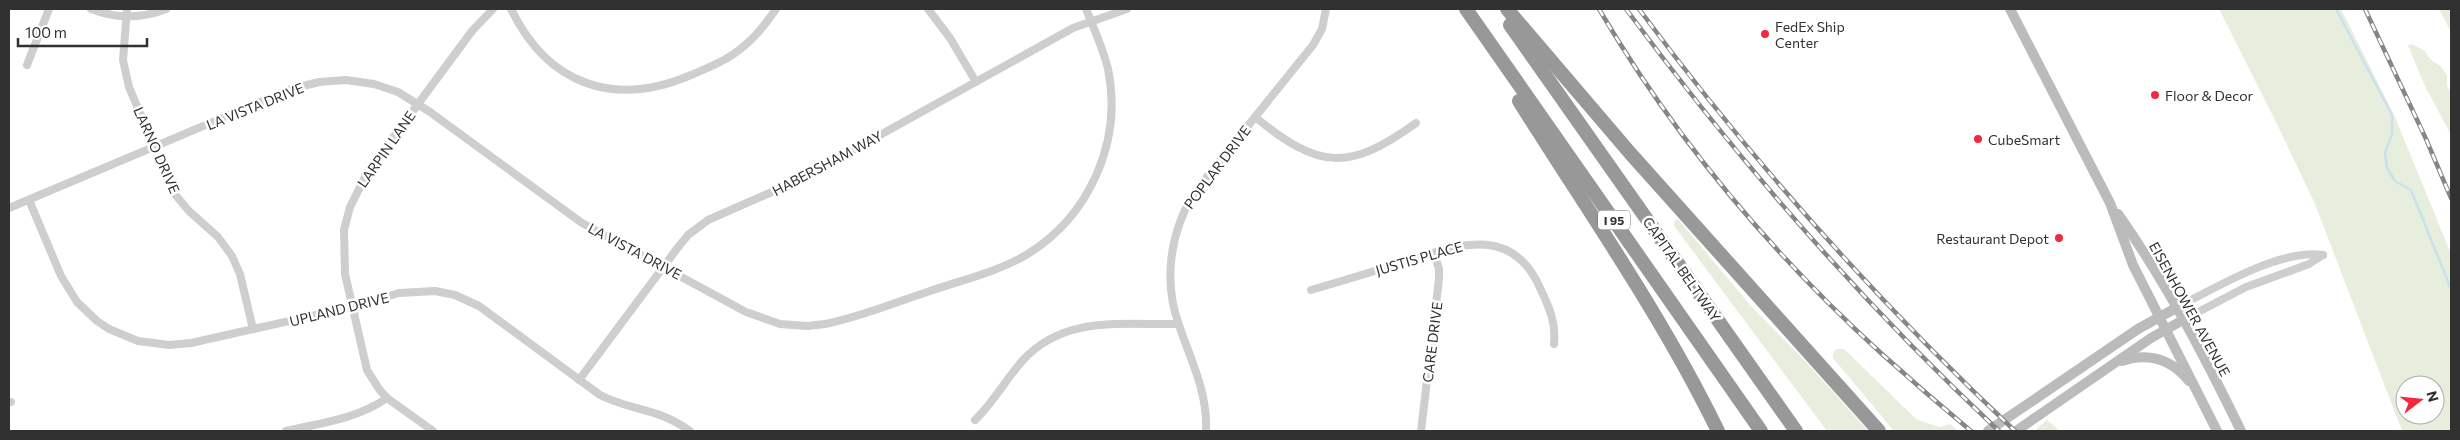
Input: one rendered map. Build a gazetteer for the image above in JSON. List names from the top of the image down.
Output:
{
  "streets": {
    "highway": ["I 95", "CAPITAL BELTWAY"],
    "main road": ["EISENHOWER AVENUE"],
    "street": [
      "LA VISTA DRIVE",
      "LARPIN LANE",
      "LARNO DRIVE",
      "HABERSHAM WAY",
      "POPLAR DRIVE",
      "JUSTIS PLACE",
      "UPLAND DRIVE",
      "CARE DRIVE"
    ]
  },
  "crossings": [
    ["LA VISTA DRIVE", "LARPIN LANE"],
    ["LA VISTA DRIVE", "LARNO DRIVE"],
    ["LA VISTA DRIVE", "HABERSHAM WAY"],
    ["LA VISTA DRIVE", "UPLAND DRIVE"],
    ["LARPIN LANE", "UPLAND DRIVE"],
    ["LARNO DRIVE", "UPLAND DRIVE"],
    ["HABERSHAM WAY", "UPLAND DRIVE"],
    ["JUSTIS PLACE", "CARE DRIVE"]
  ],
  "places": [
    "FedEx Ship Center",
    "Floor & Decor",
    "CubeSmart",
    "Restaurant Depot"
  ],
  "scale_bar": "100 m",
  "north": "right"
}
